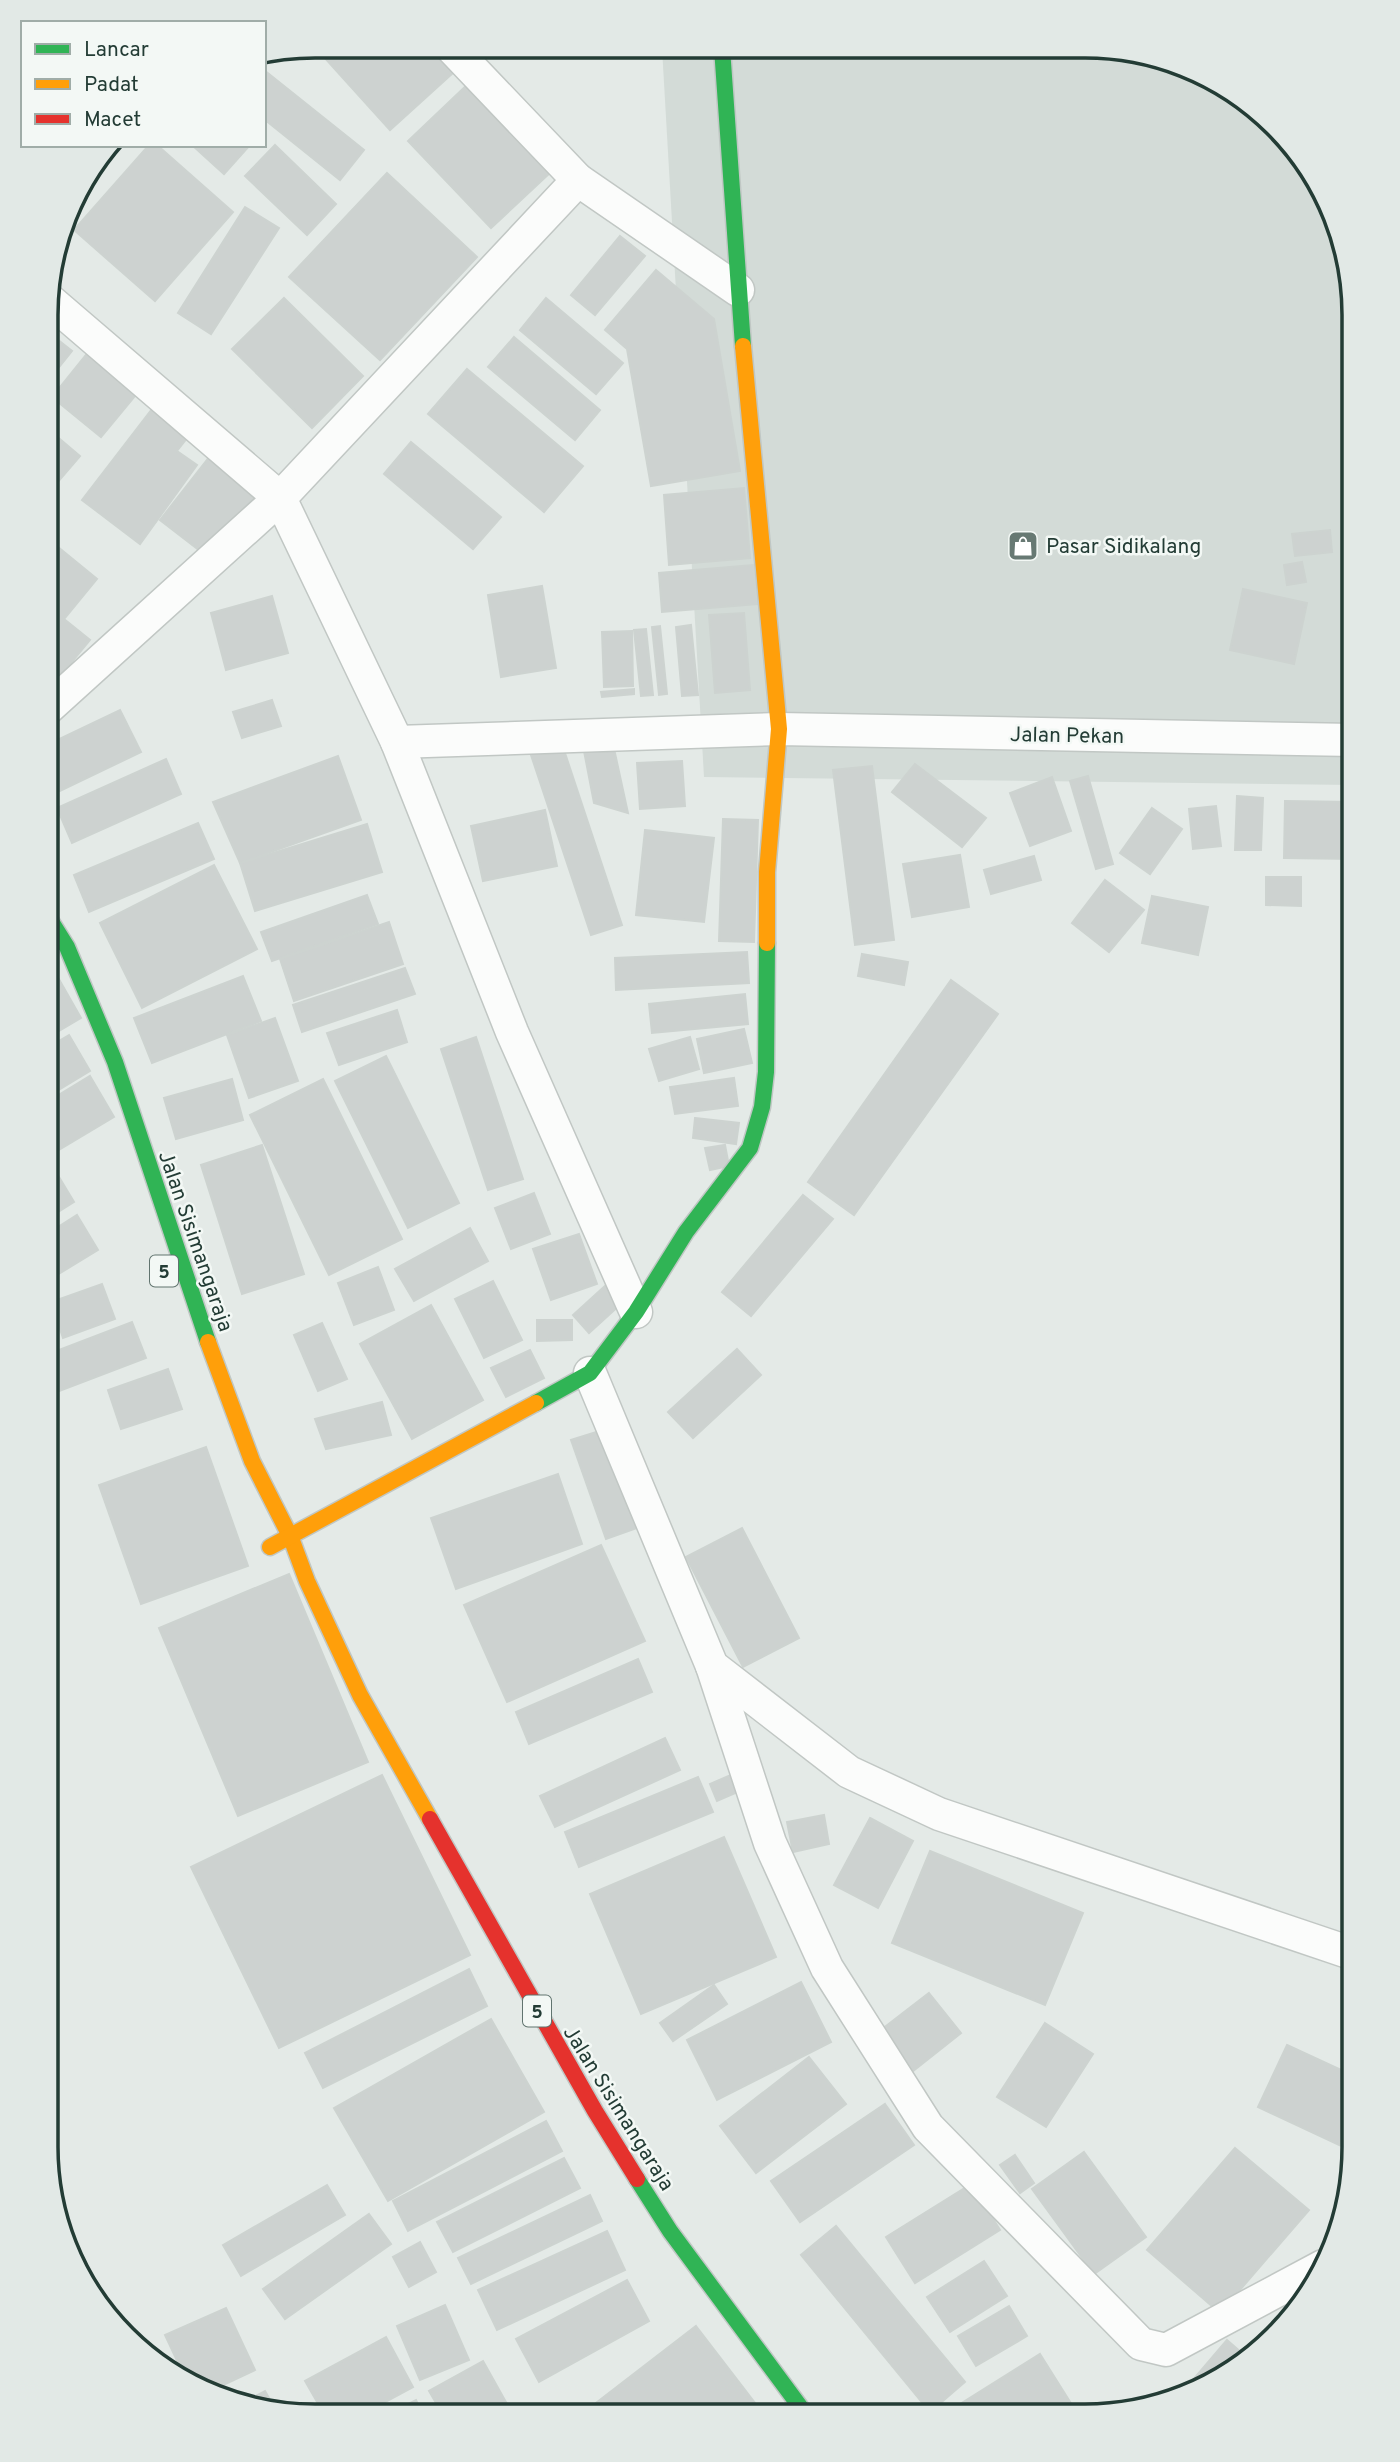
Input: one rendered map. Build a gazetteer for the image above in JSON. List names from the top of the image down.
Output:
{
  "streets": {
    "main road": ["Jalan Sisimangaraja", "5"],
    "street": ["Jalan Pekan"]
  },
  "places": {
    "shop": ["Pasar Sidikalang"]
  },
  "legend": ["Lancar", "Padat", "Macet"]
}
